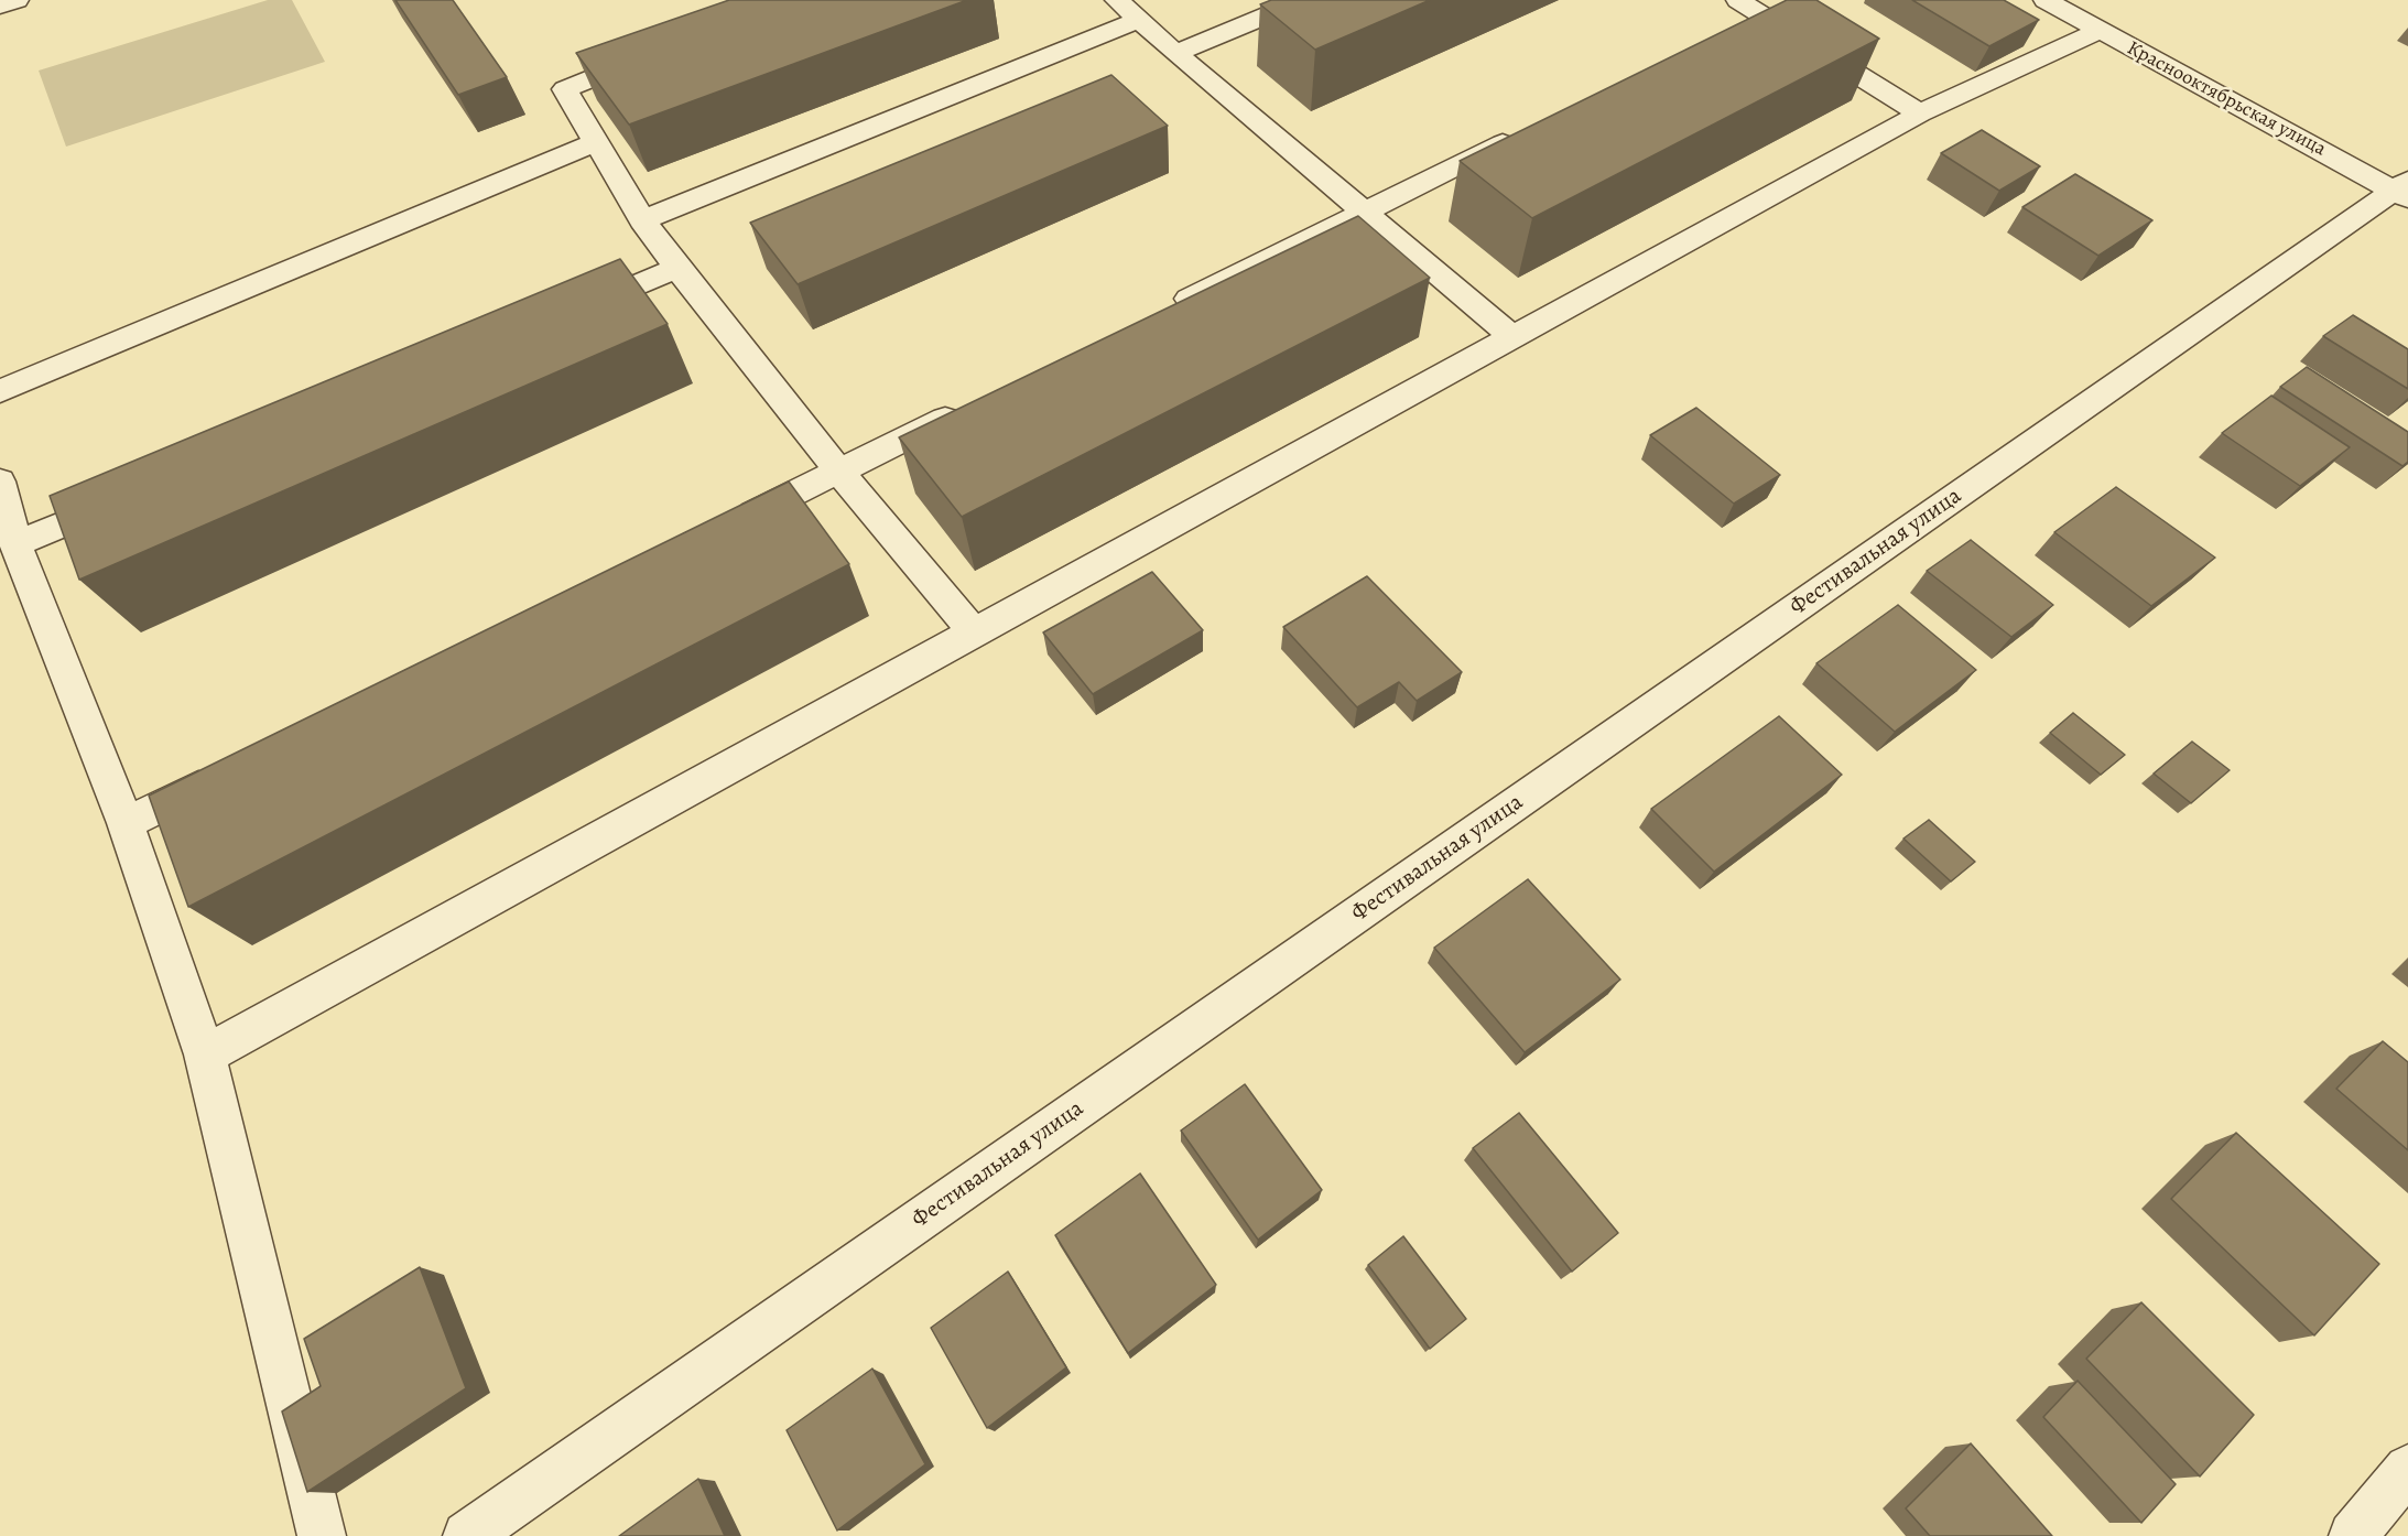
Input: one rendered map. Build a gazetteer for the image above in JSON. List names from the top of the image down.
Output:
{
  "streets": {
    "street": ["Краснооктябрьская улица", "Фестивальная улица"]
  },
  "crossings": [
    ["Краснооктябрьская улица", "Фестивальная улица"]
  ]
}
